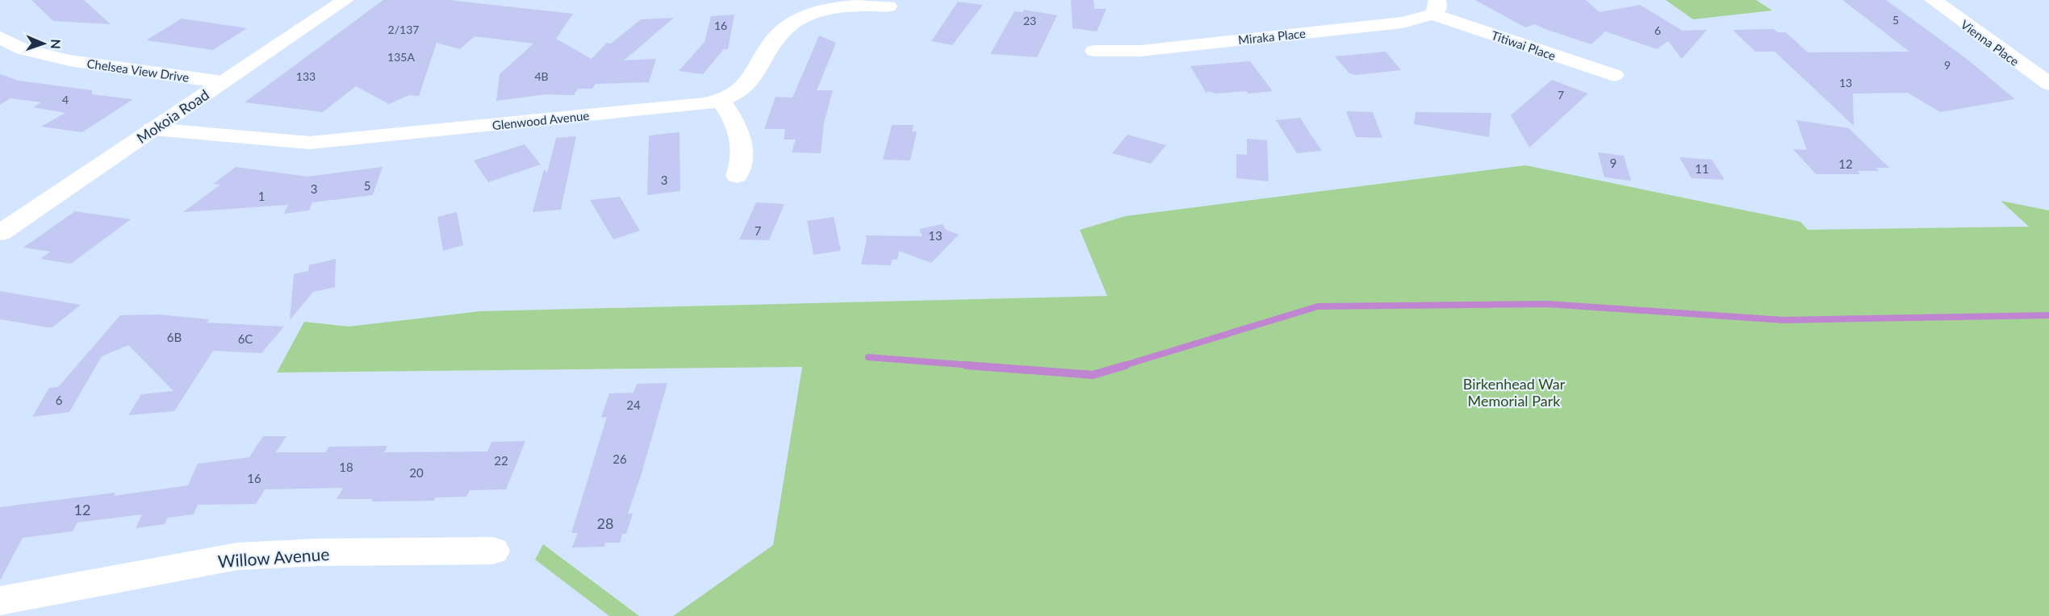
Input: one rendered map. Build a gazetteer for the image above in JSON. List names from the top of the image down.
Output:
{
  "streets": {
    "street": [
      "Miraka Place",
      "Vienna Place",
      "Titiwai Place",
      "Chelsea View Drive",
      "Mokoia Road",
      "Glenwood Avenue",
      "Willow Avenue"
    ]
  },
  "crossings": [
    ["Miraka Place", "Titiwai Place"],
    ["Chelsea View Drive", "Mokoia Road"],
    ["Mokoia Road", "Glenwood Avenue"]
  ],
  "parks": ["Birkenhead War Memorial Park"],
  "house_numbers": [
    "5",
    "23",
    "16",
    "2/137",
    "6",
    "135A",
    "9",
    "133",
    "4B",
    "13",
    "7",
    "4",
    "9",
    "12",
    "11",
    "3",
    "5",
    "3",
    "1",
    "7",
    "13",
    "6B",
    "6C",
    "6",
    "24",
    "26",
    "22",
    "18",
    "20",
    "16",
    "12",
    "28"
  ],
  "north": "right"
}
